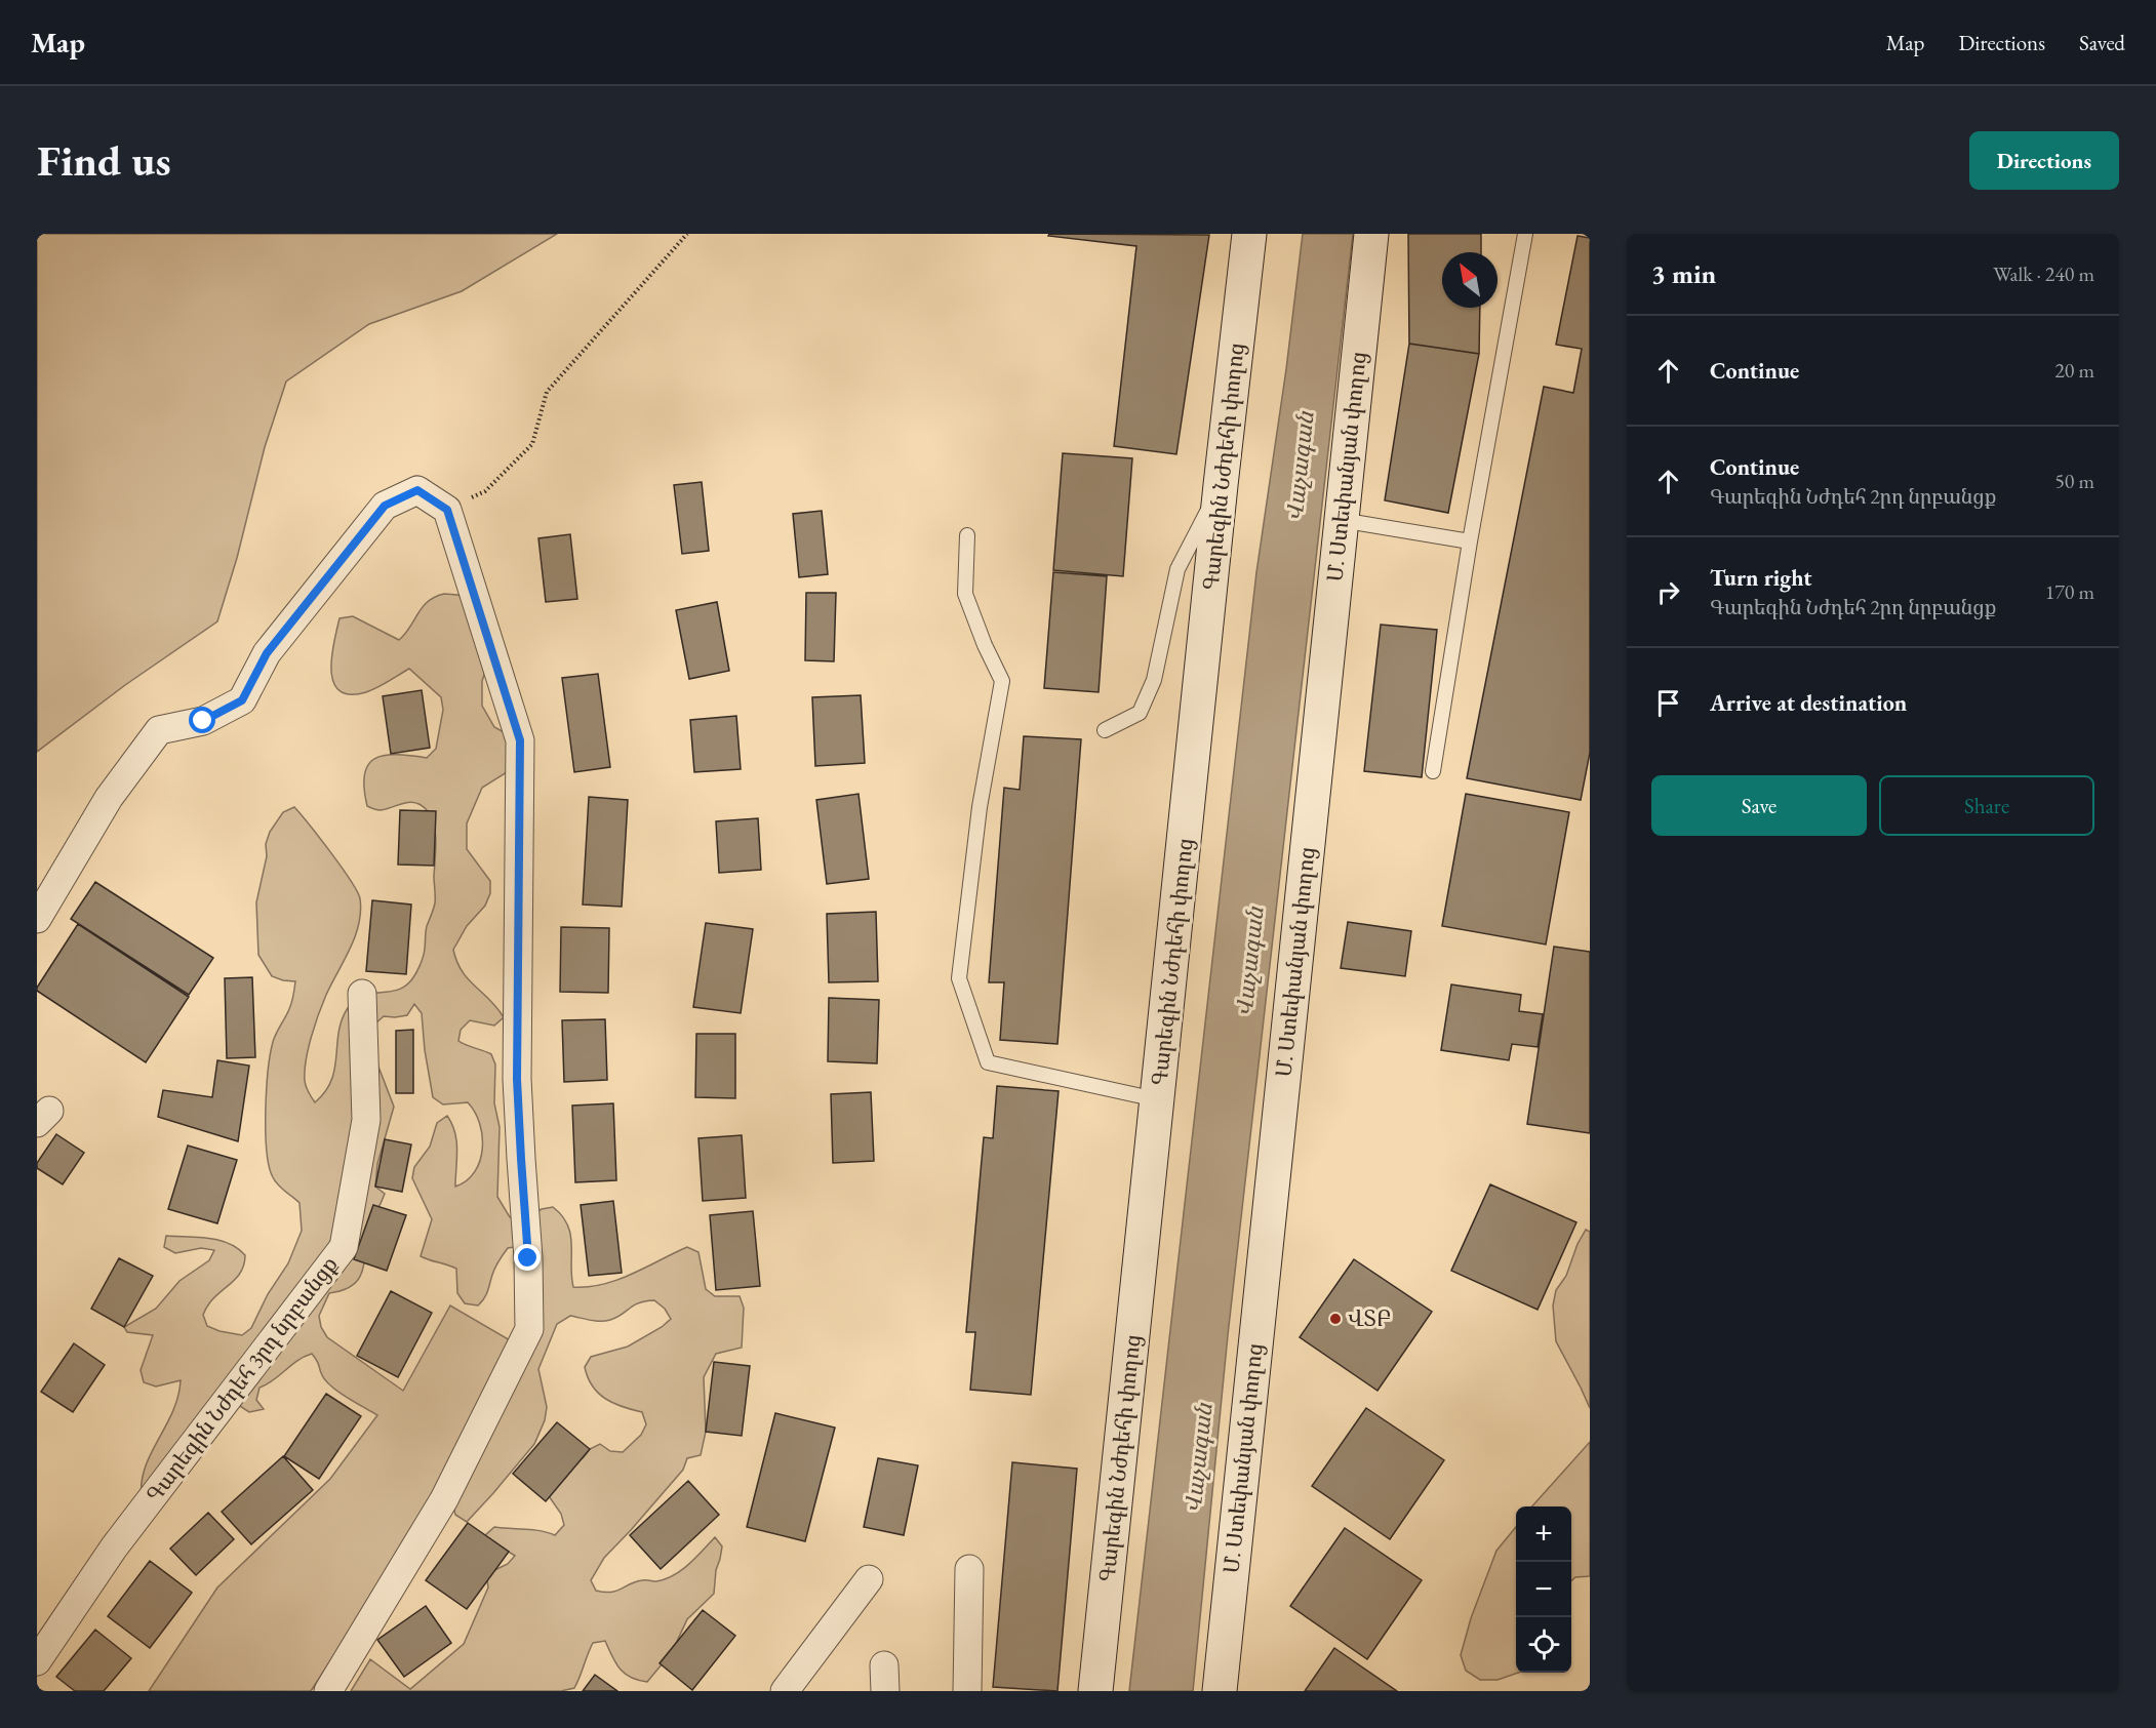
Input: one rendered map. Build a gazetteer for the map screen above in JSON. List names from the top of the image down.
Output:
{
  "streets": {
    "street": ["Գարեգին Նժդեհի փողոց", "Մ․ Ստեփանյան փողոց", "Գարեգին Նժդեհ 3րդ նրբանցք"]
  },
  "water": ["Վաչագան"],
  "places": ["ՎՏԲ"],
  "north": "top left",
  "page": {
    "header": "Map",
    "nav": ["Map", "Directions", "Saved"],
    "buttons": [
      "Directions",
      ["Save", "Share"]
    ],
    "title": "Find us",
    "heading": ["3 min", "Walk · 240 m"],
    "list": [
      ["Continue", "20 m"],
      ["Continue", "Գարեգին Նժդեհ 2րդ նրբանցք", "50 m"],
      ["Turn right", "Գարեգին Նժդեհ 2րդ նրբանցք", "170 m"],
      "Arrive at destination"
    ],
    "map_buttons": ["+", "−"]
  }
}
